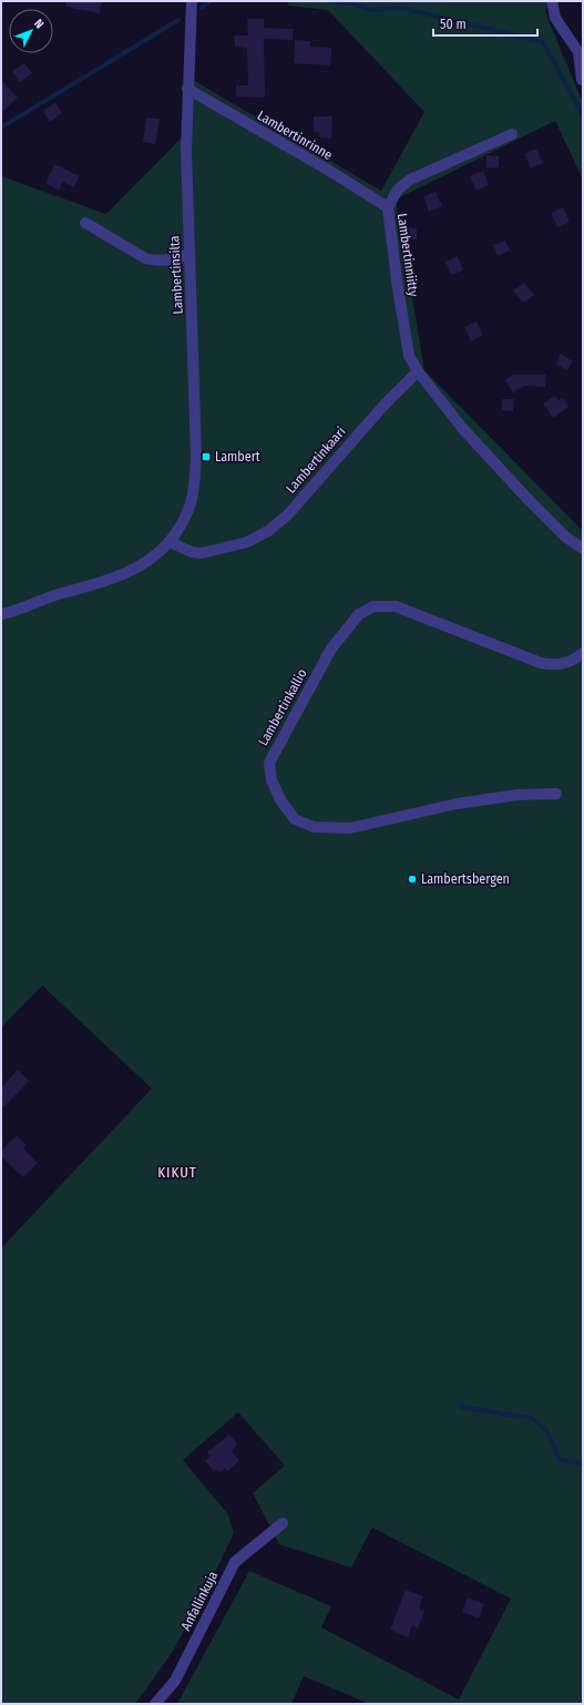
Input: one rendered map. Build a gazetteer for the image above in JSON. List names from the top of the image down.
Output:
{
  "streets": {
    "street": [
      "Lambertinrinne",
      "Lambertinniitty",
      "Lambertinsilta",
      "Lambertinkaari",
      "Lambertinkallio",
      "Anfallinkuja"
    ]
  },
  "crossings": [
    ["Lambertinrinne", "Lambertinniitty"],
    ["Lambertinrinne", "Lambertinsilta"],
    ["Lambertinniitty", "Lambertinkaari"],
    ["Lambertinsilta", "Lambertinkaari"]
  ],
  "districts": ["KIKUT"],
  "places": {
    "transit": ["Lambert"],
    "other": ["Lambertsbergen"]
  },
  "scale_bar": "50 m",
  "north": "top right"
}
